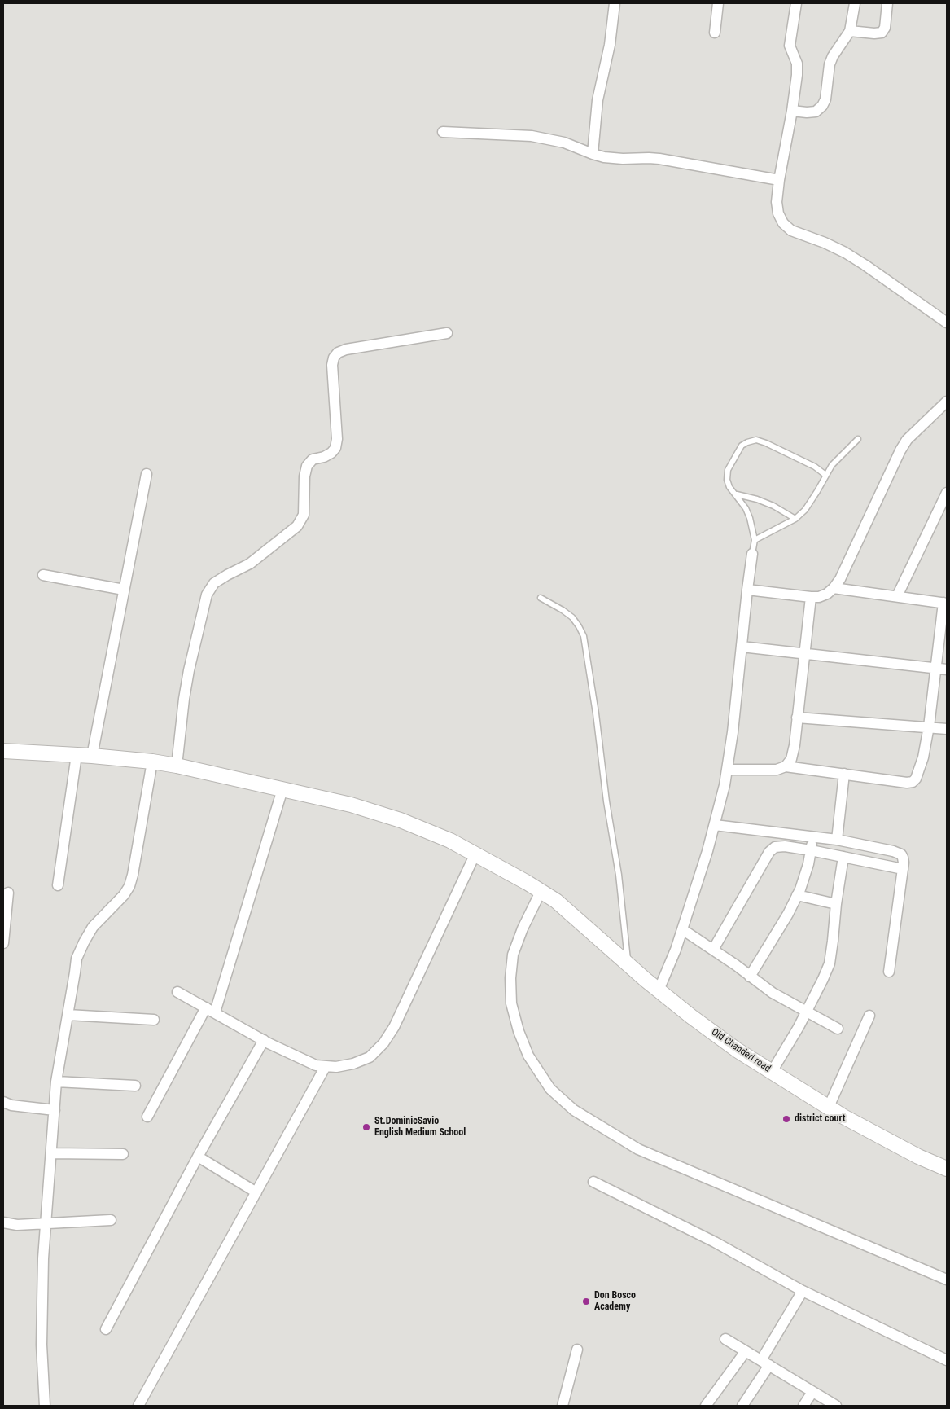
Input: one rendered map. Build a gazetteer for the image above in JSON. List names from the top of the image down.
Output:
{
  "streets": {
    "street": ["Old Chanderi road"]
  },
  "places": ["district court", "St.DominicSavio English Medium School", "Don Bosco Academy"]
}
